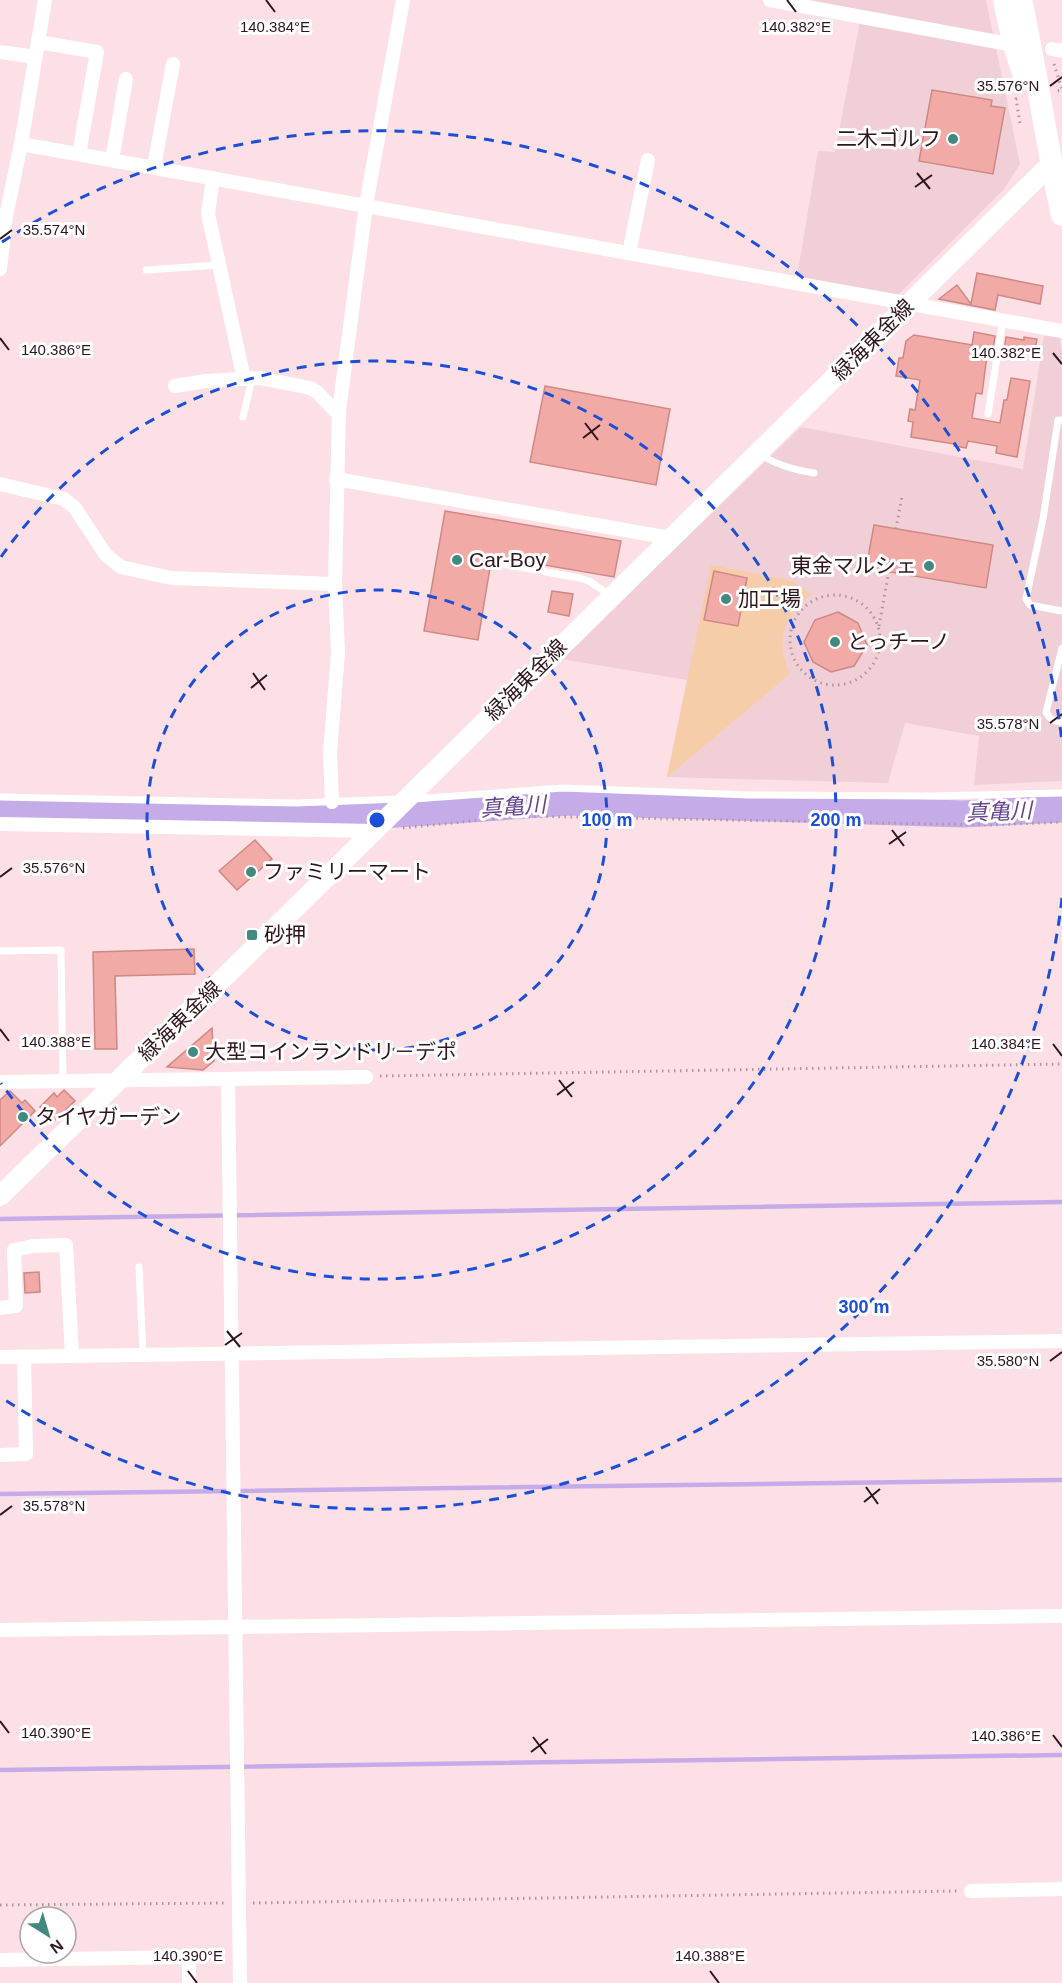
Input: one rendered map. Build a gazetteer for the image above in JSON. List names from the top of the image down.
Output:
{
  "streets": {
    "main road": ["緑海東金線"]
  },
  "water": ["真亀川"],
  "places": {
    "other": [
      "二木ゴルフ",
      "Car-Boy",
      "東金マルシェ",
      "加工場",
      "とっチーノ",
      "ファミリーマート",
      "大型コインランドリ－デポ",
      "タイヤガーデン"
    ],
    "transit": ["砂押"]
  },
  "north": "bottom right",
  "coordinates": [
    "140.384°E",
    "140.382°E",
    "35.576°N",
    "35.574°N",
    "140.386°E",
    "35.578°N",
    "140.388°E",
    "35.580°N",
    "140.390°E"
  ],
  "rings": ["100 m", "200 m", "300 m"]
}
